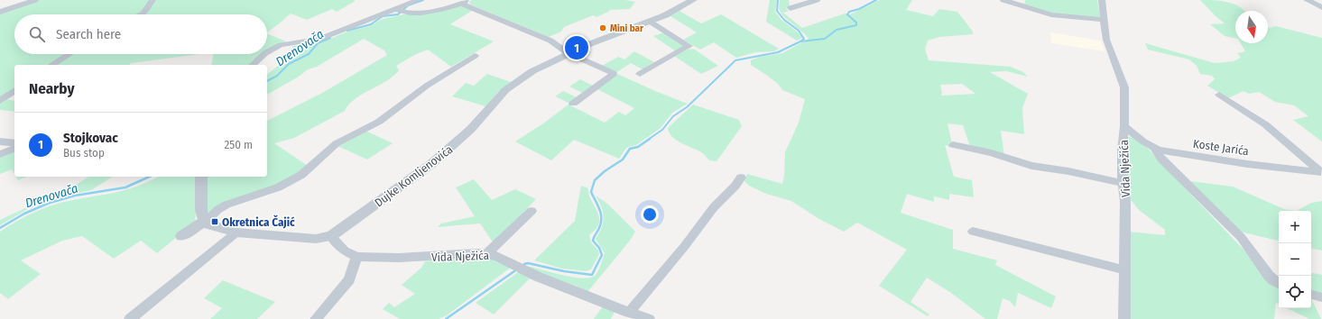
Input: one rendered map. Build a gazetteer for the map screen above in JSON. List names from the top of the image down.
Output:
{
  "streets": {
    "street": ["Koste Jarića", "Vida Nježića", "Dujke Komljenovića"]
  },
  "crossings": [
    ["Koste Jarića", "Vida Nježića"]
  ],
  "water": ["Drenovača"],
  "places": {
    "other": ["Mini bar"],
    "transit": ["Okretnica Čajić"]
  },
  "north": "bottom",
  "page": {
    "search": "Search here",
    "pins": "1",
    "heading": "Nearby",
    "list": [
      {
        "mark": "1",
        "name": "Stojkovac",
        "note": "Bus stop",
        "value": "250 m"
      }
    ],
    "map_buttons": ["+", "−"]
  }
}
